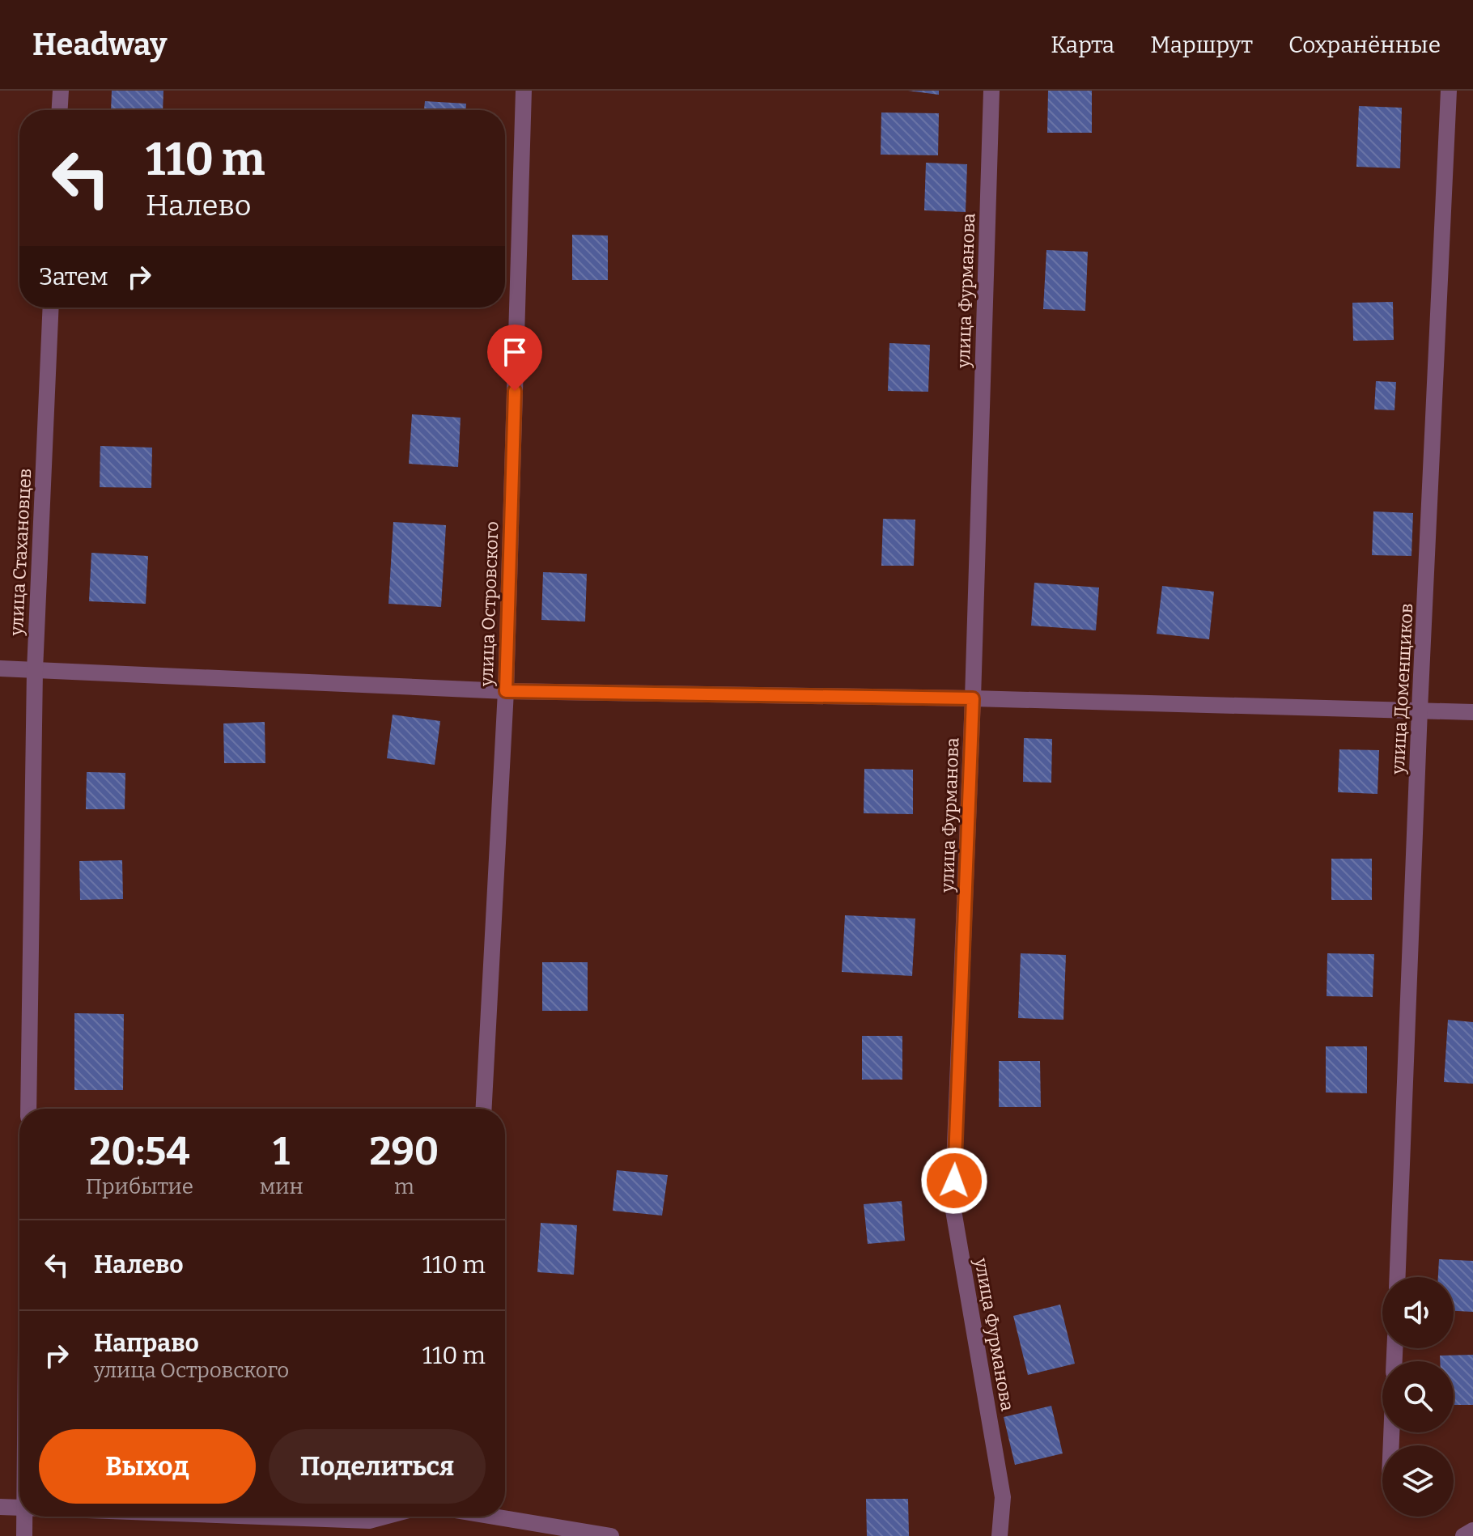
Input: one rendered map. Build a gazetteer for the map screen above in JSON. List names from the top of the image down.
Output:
{
  "streets": {
    "street": [
      "улица Фурманова",
      "улица Стахановцев",
      "улица Островского",
      "улица Доменщиков"
    ]
  },
  "page": {
    "header": "Headway",
    "nav": ["Карта", "Маршрут", "Сохранённые"],
    "turn": ["110 m", "Налево"],
    "then": "Затем",
    "eta": [
      "20:54",
      "Прибытие",
      "1",
      "мин",
      "290",
      "m"
    ],
    "list": [
      {
        "name": "Налево",
        "value": "110 m"
      },
      {
        "name": "Направо",
        "note": "улица Островского",
        "value": "110 m"
      }
    ],
    "buttons": ["Выход", "Поделиться"]
  }
}
